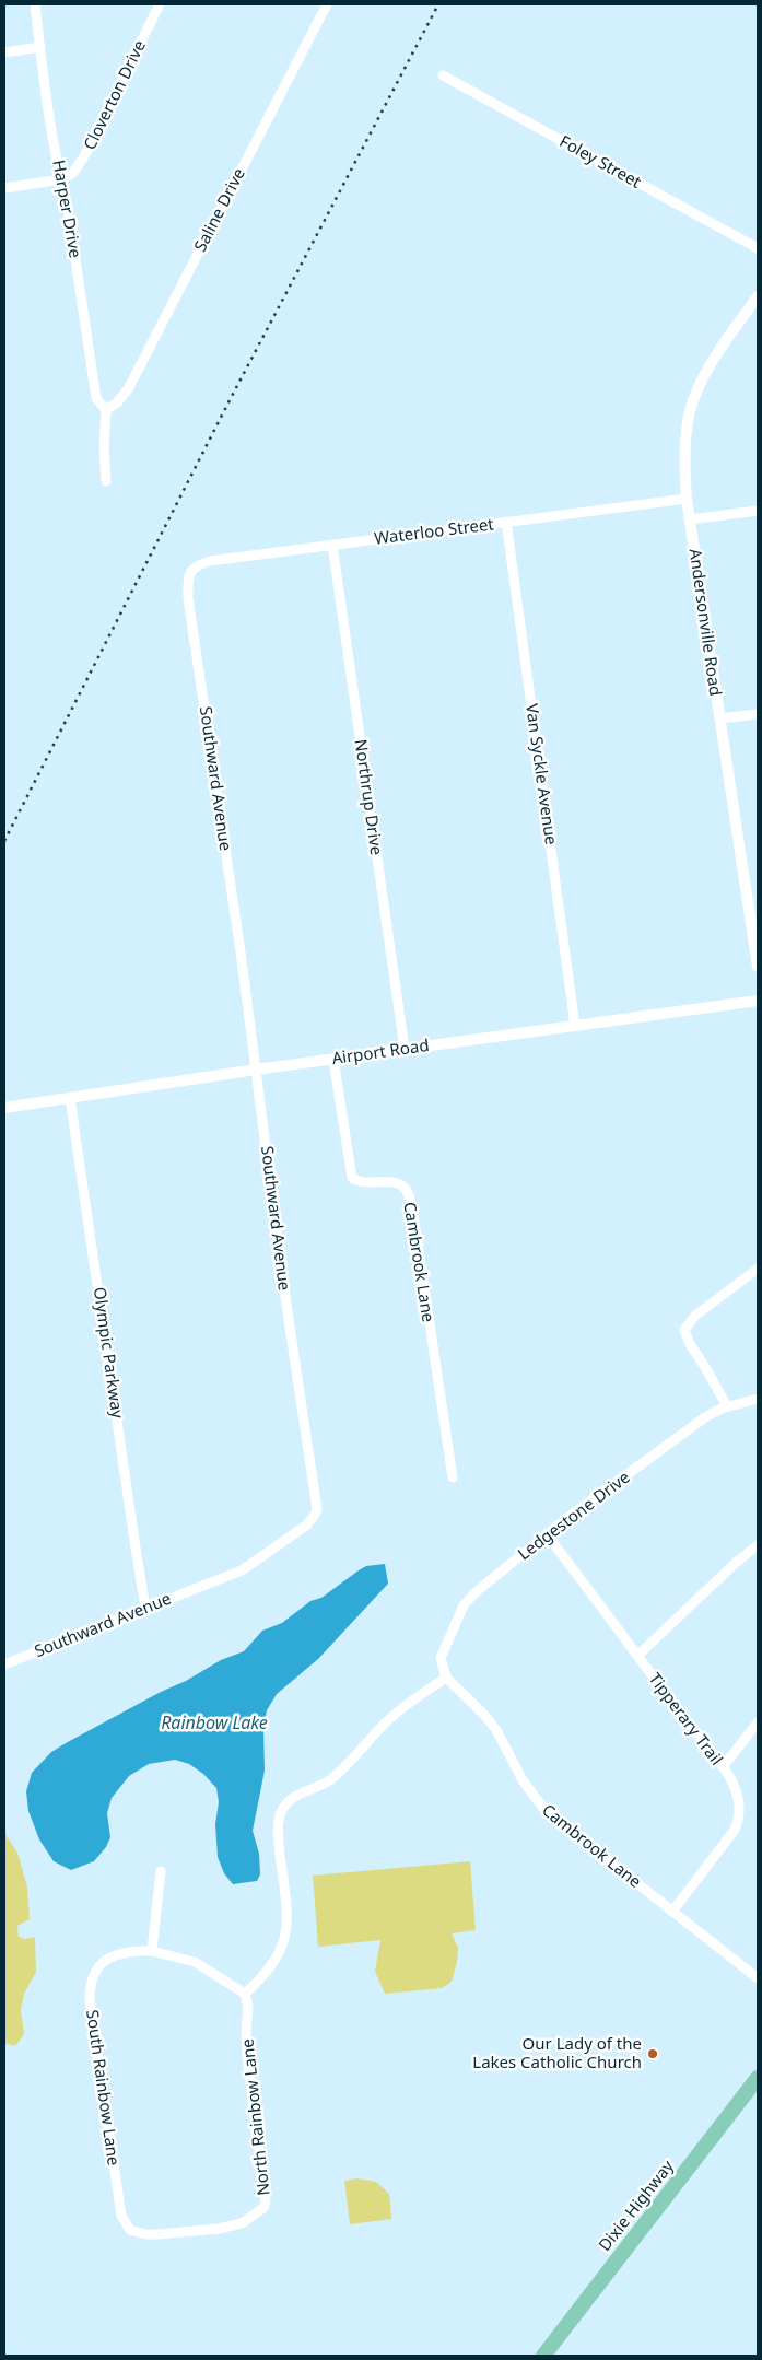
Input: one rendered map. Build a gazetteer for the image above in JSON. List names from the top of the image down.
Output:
{
  "streets": {
    "main road": ["Dixie Highway"],
    "street": [
      "Cloverton Drive",
      "Foley Street",
      "Harper Drive",
      "Saline Drive",
      "Waterloo Street",
      "Andersonville Road",
      "Van Syckle Avenue",
      "Southward Avenue",
      "Northrup Drive",
      "Airport Road",
      "Cambrook Lane",
      "Olympic Parkway",
      "Ledgestone Drive",
      "Tipperary Trail",
      "South Rainbow Lane",
      "North Rainbow Lane"
    ]
  },
  "crossings": [
    ["Cloverton Drive", "Harper Drive"],
    ["Harper Drive", "Saline Drive"],
    ["Waterloo Street", "Andersonville Road"],
    ["Waterloo Street", "Van Syckle Avenue"],
    ["Waterloo Street", "Southward Avenue"],
    ["Waterloo Street", "Northrup Drive"],
    ["Van Syckle Avenue", "Airport Road"],
    ["Southward Avenue", "Airport Road"],
    ["Southward Avenue", "Olympic Parkway"],
    ["Northrup Drive", "Airport Road"],
    ["Airport Road", "Cambrook Lane"],
    ["Airport Road", "Olympic Parkway"],
    ["Cambrook Lane", "Ledgestone Drive"],
    ["Cambrook Lane", "Tipperary Trail"],
    ["Ledgestone Drive", "Tipperary Trail"],
    ["South Rainbow Lane", "North Rainbow Lane"]
  ],
  "water": ["Rainbow Lake"],
  "places": ["Our Lady of the Lakes Catholic Church"]
}
